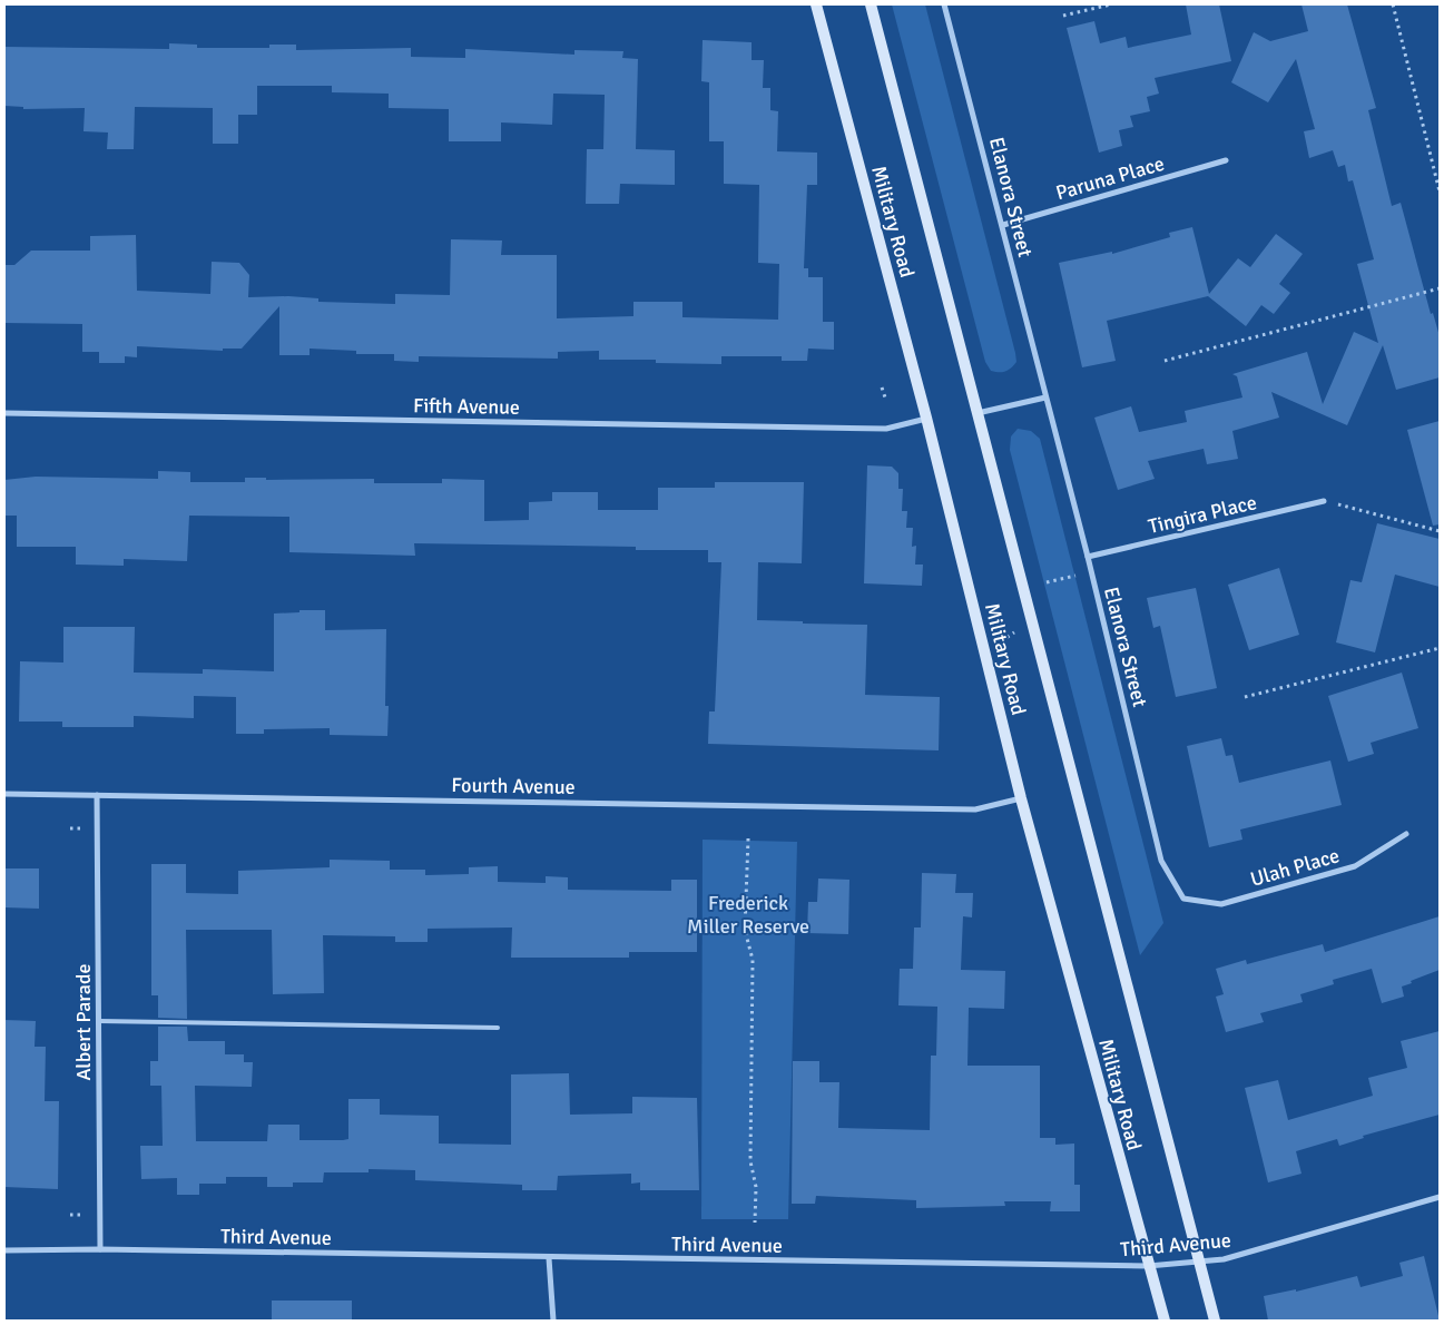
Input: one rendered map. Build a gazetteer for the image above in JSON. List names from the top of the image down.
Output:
{
  "streets": {
    "main road": ["Military Road"],
    "street": [
      "Paruna Place",
      "Elanora Street",
      "Fifth Avenue",
      "Tingira Place",
      "Fourth Avenue",
      "Ulah Place",
      "Albert Parade",
      "Third Avenue"
    ]
  },
  "crossings": [
    ["Paruna Place", "Elanora Street"],
    ["Elanora Street", "Tingira Place"],
    ["Elanora Street", "Ulah Place"],
    ["Military Road", "Fifth Avenue"],
    ["Military Road", "Fourth Avenue"],
    ["Military Road", "Third Avenue"],
    ["Fourth Avenue", "Albert Parade"],
    ["Albert Parade", "Third Avenue"]
  ],
  "parks": ["Frederick Miller Reserve"]
}
